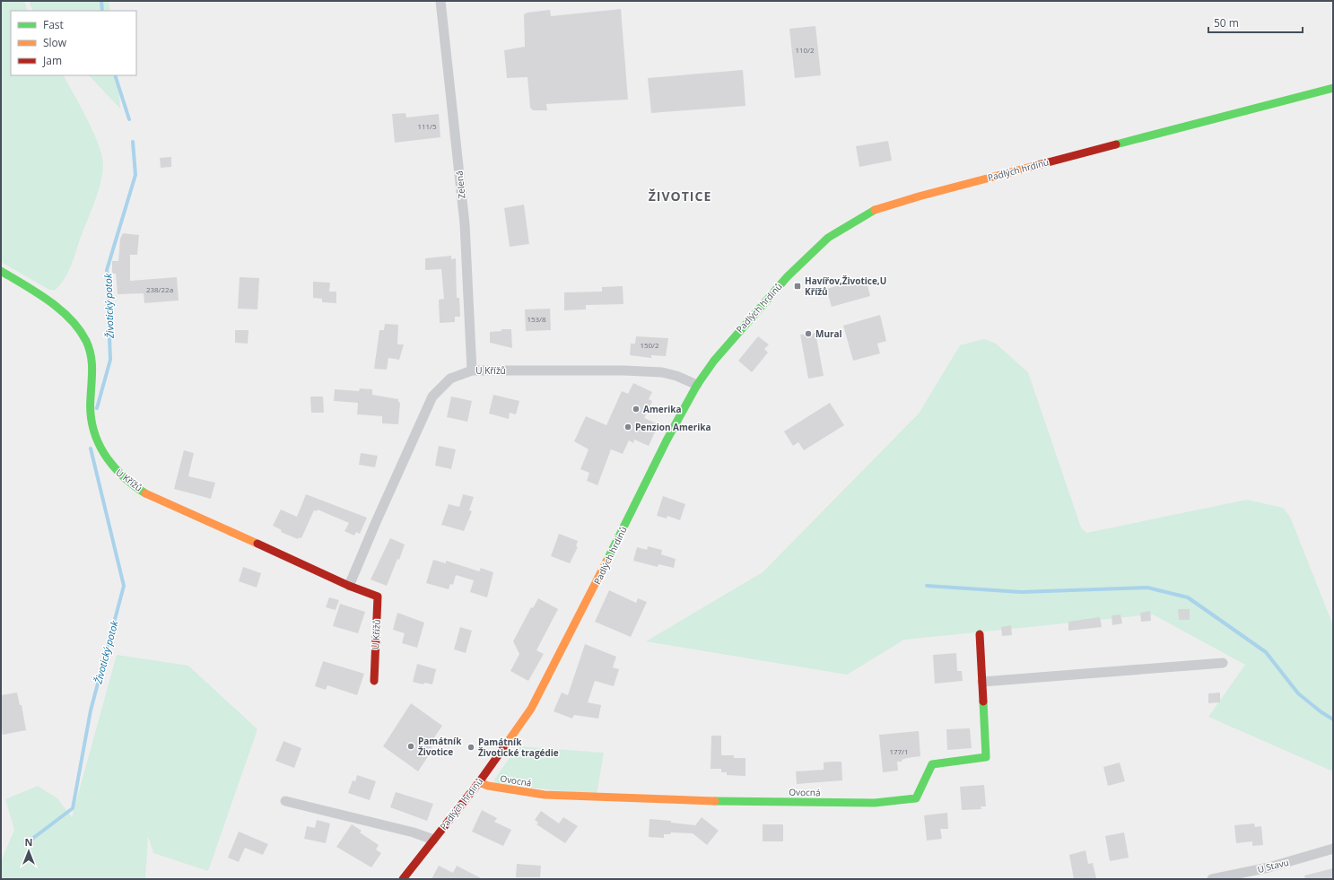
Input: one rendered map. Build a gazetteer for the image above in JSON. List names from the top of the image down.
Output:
{
  "streets": {
    "street": [
      "Padlých hrdinů",
      "Zelená",
      "U Křížů",
      "Ovocná",
      "U Stavu"
    ]
  },
  "crossings": [
    ["Padlých hrdinů", "U Křížů"],
    ["Padlých hrdinů", "Ovocná"],
    ["Zelená", "U Křížů"]
  ],
  "districts": ["ŽIVOTICE"],
  "water": ["Životický potok"],
  "places": {
    "transit": ["Havířov,Životice,U Křížů"],
    "other": [
      "Mural",
      "Amerika",
      "Penzion Amerika",
      "Památník Životice",
      "Památník Životické tragédie"
    ]
  },
  "house_numbers": [
    "110/2",
    "111/5",
    "238/22a",
    "153/8",
    "150/2",
    "177/1"
  ],
  "legend": ["Fast", "Slow", "Jam"],
  "scale_bar": "50 m",
  "north": "top"
}
